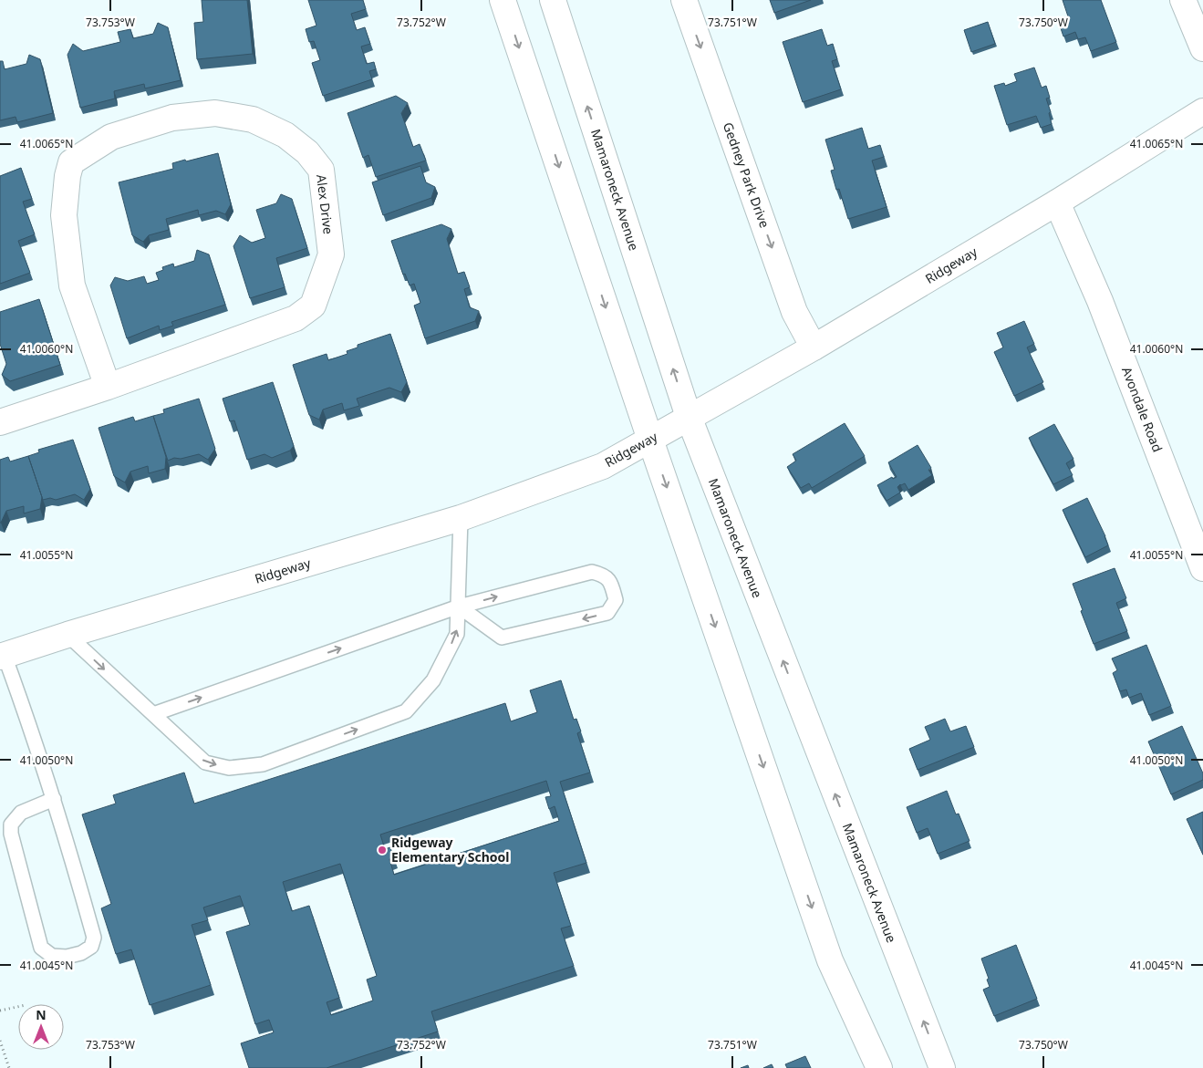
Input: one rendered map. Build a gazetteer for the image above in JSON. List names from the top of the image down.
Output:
{
  "streets": {
    "street": [
      "Gedney Park Drive",
      "Mamaroneck Avenue",
      "Alex Drive",
      "Ridgeway",
      "Avondale Road"
    ]
  },
  "crossings": [
    ["Gedney Park Drive", "Ridgeway"],
    ["Mamaroneck Avenue", "Ridgeway"],
    ["Ridgeway", "Avondale Road"]
  ],
  "places": ["Ridgeway Elementary School"],
  "north": "top",
  "coordinates": [
    "73.753°W",
    "73.752°W",
    "73.751°W",
    "73.750°W",
    "41.0065°N",
    "41.0060°N",
    "41.0055°N",
    "41.0050°N",
    "41.0045°N"
  ]
}
